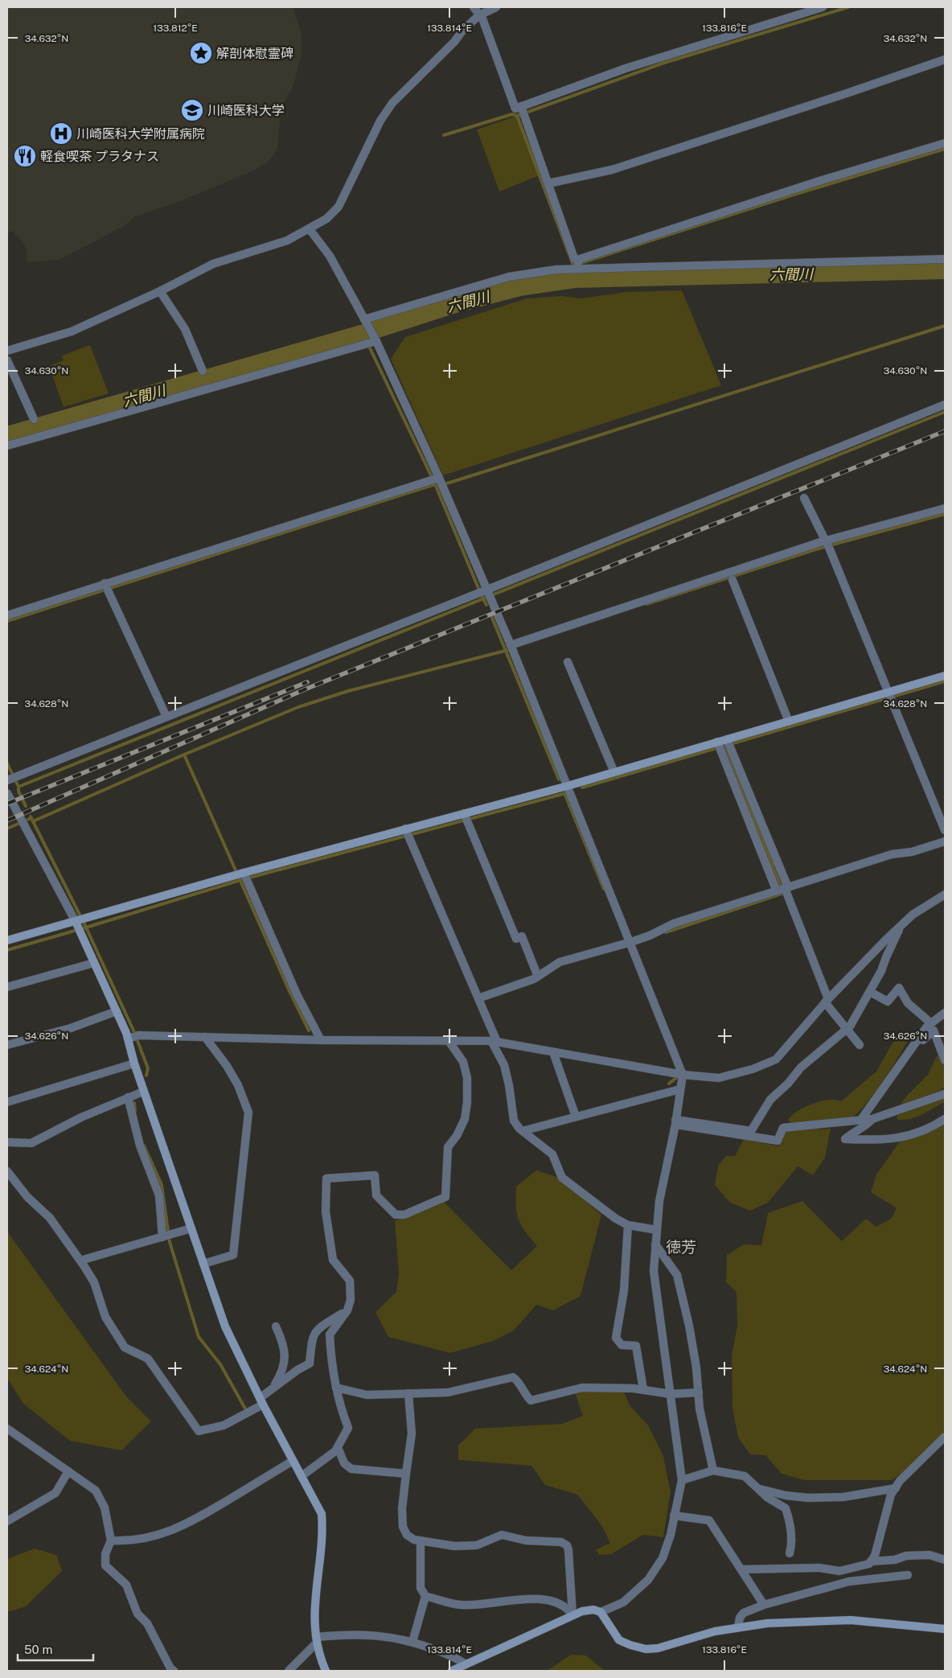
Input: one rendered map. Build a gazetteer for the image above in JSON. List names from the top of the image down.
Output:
{
  "districts": ["徳芳"],
  "water": ["六間川"],
  "places": {
    "place": ["解剖体慰霊碑"],
    "school or university": ["川崎医科大学"],
    "hospital": ["川崎医科大学附属病院"],
    "restaurant": ["軽食喫茶 プラタナス"]
  },
  "scale_bar": "50 m",
  "coordinates": [
    "133.812°E",
    "133.814°E",
    "133.816°E",
    "34.632°N",
    "34.630°N",
    "34.628°N",
    "34.626°N",
    "34.624°N"
  ]
}
